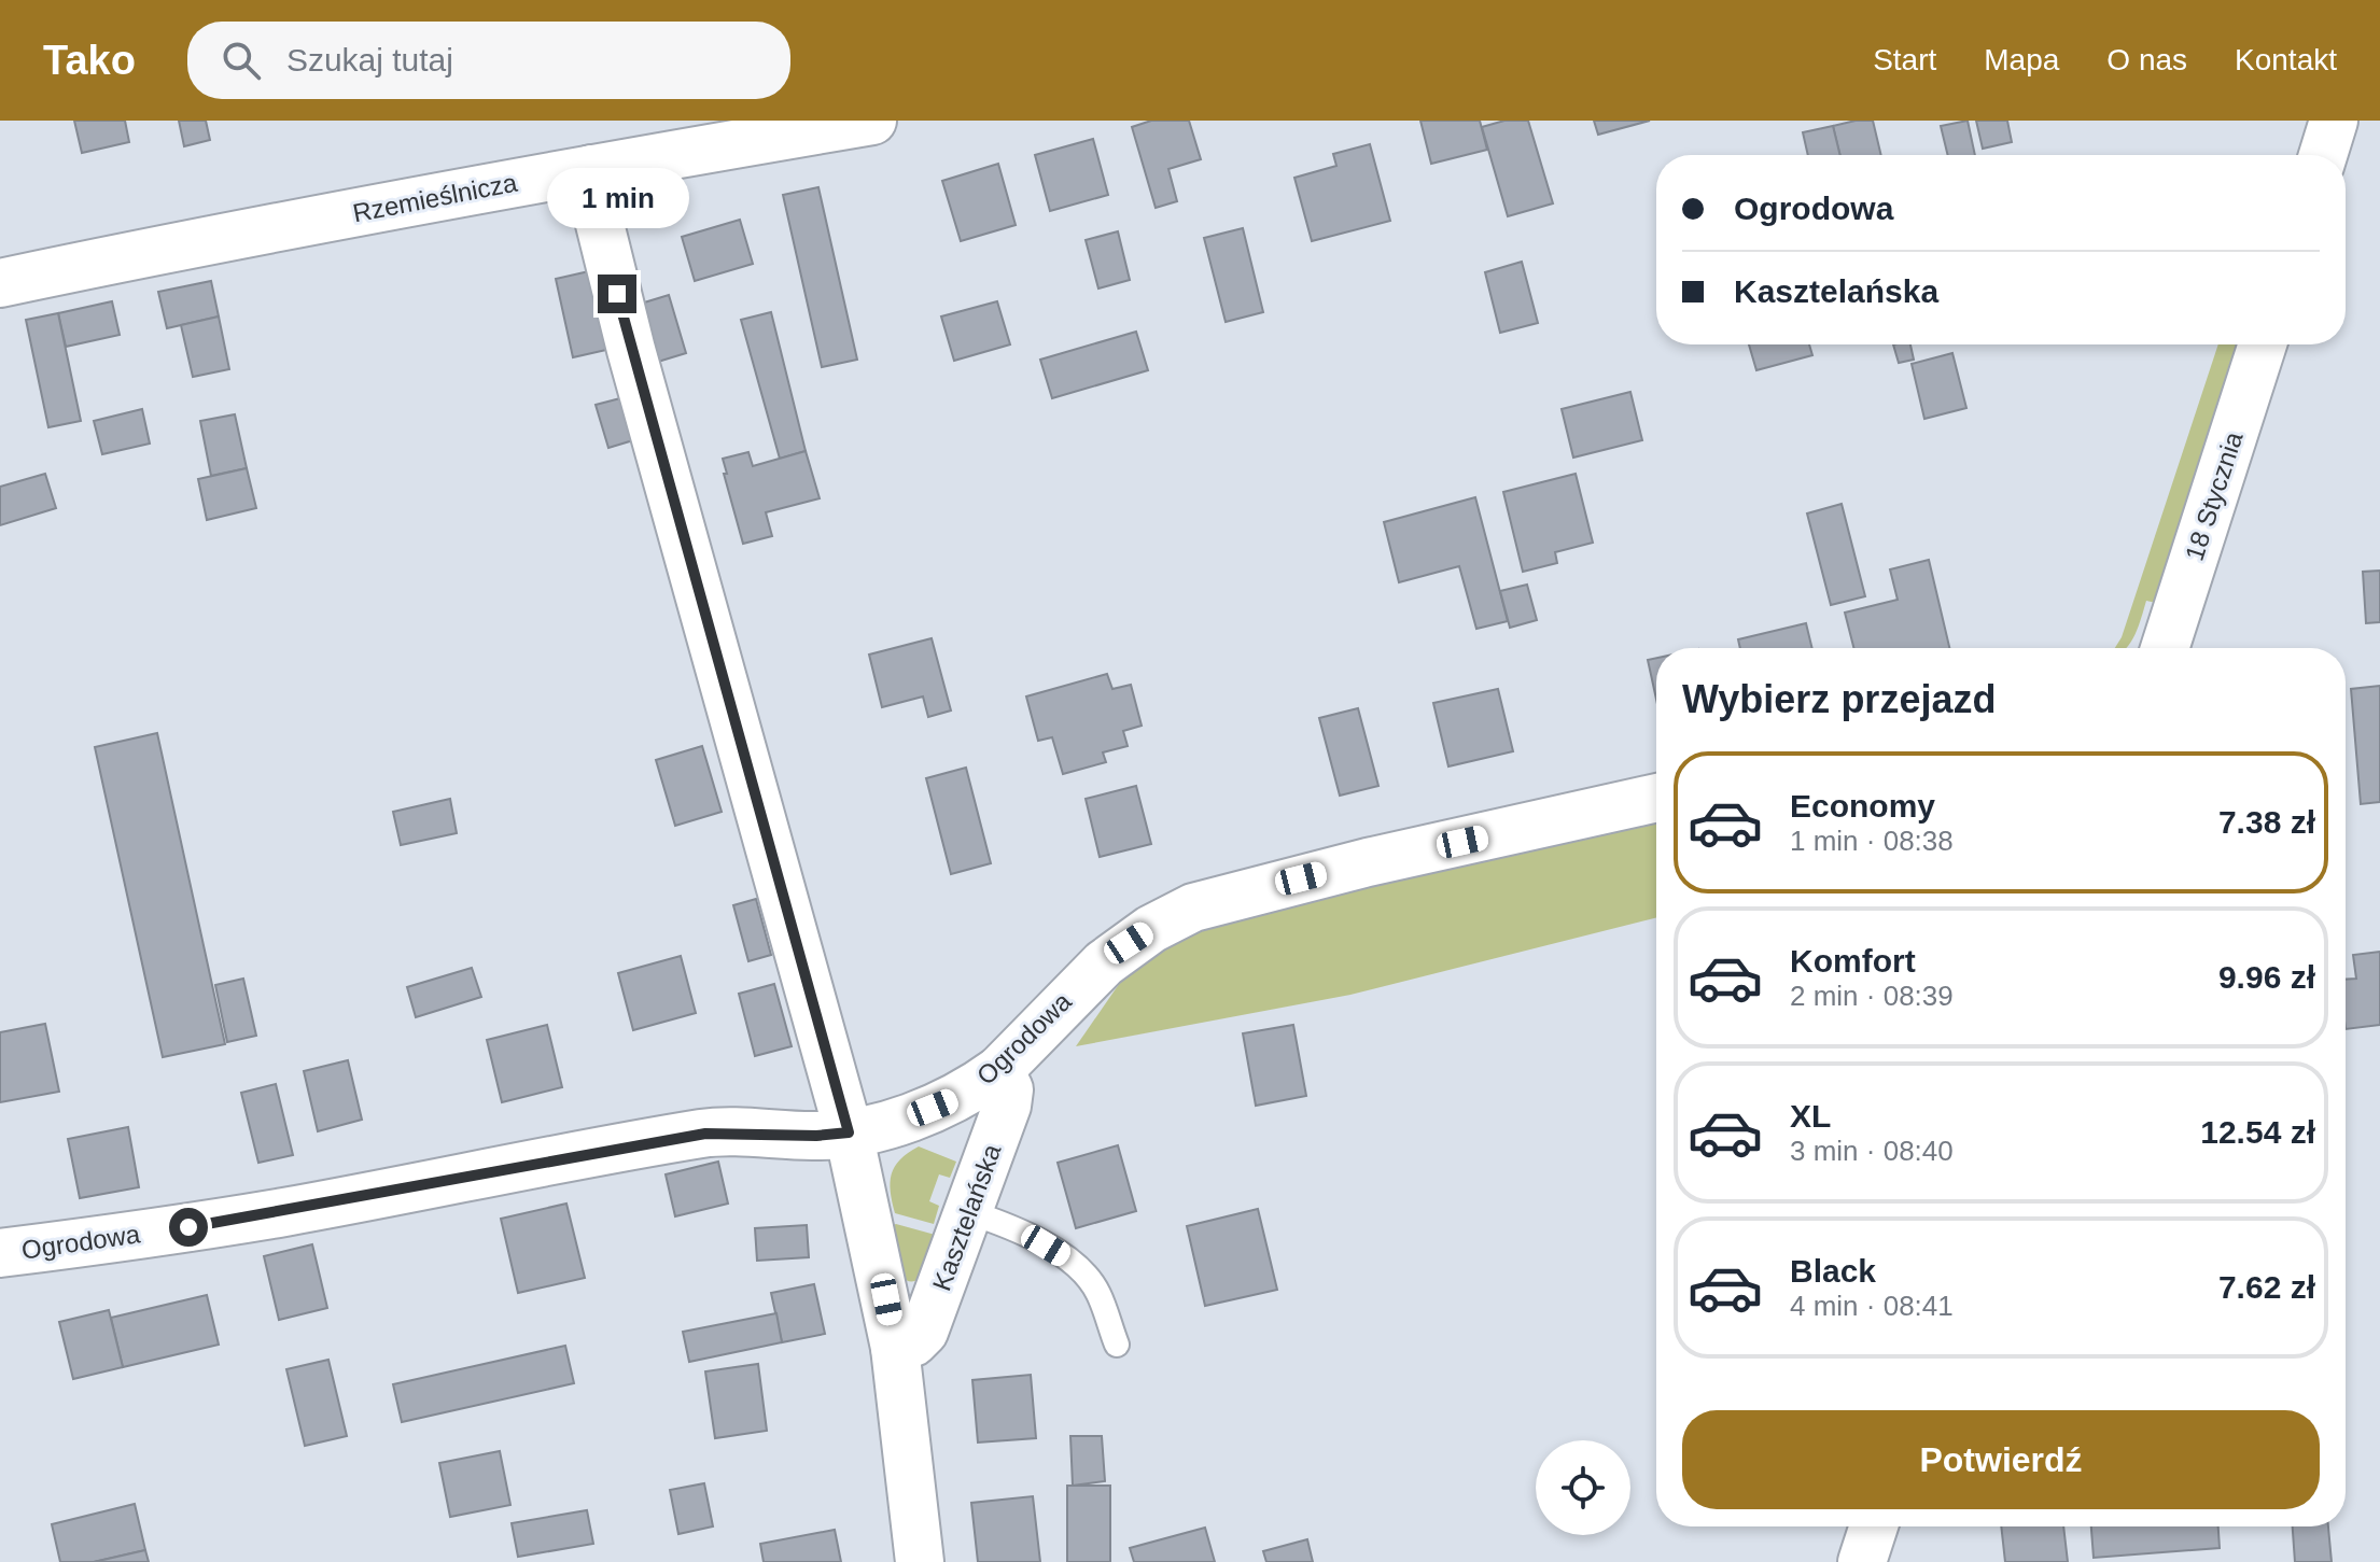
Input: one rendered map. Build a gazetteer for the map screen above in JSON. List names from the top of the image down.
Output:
{
  "streets": {
    "street": [
      "Rzemieślnicza",
      "18 Stycznia",
      "Ogrodowa",
      "Kasztelańska"
    ]
  },
  "crossings": [
    ["Ogrodowa", "Kasztelańska"]
  ],
  "page": {
    "header": "Tako",
    "search": "Szukaj tutaj",
    "nav": [
      "Start",
      "Mapa",
      "O nas",
      "Kontakt"
    ],
    "banner": ["Ogrodowa", "Kasztelańska"],
    "bubble": "1 min",
    "heading": "Wybierz przejazd",
    "list": [
      {
        "name": "Economy",
        "note": "1 min · 08:38",
        "value": "7.38 zł"
      },
      {
        "name": "Komfort",
        "note": "2 min · 08:39",
        "value": "9.96 zł"
      },
      {
        "name": "XL",
        "note": "3 min · 08:40",
        "value": "12.54 zł"
      },
      {
        "name": "Black",
        "note": "4 min · 08:41",
        "value": "7.62 zł"
      }
    ],
    "buttons": "Potwierdź"
  }
}
